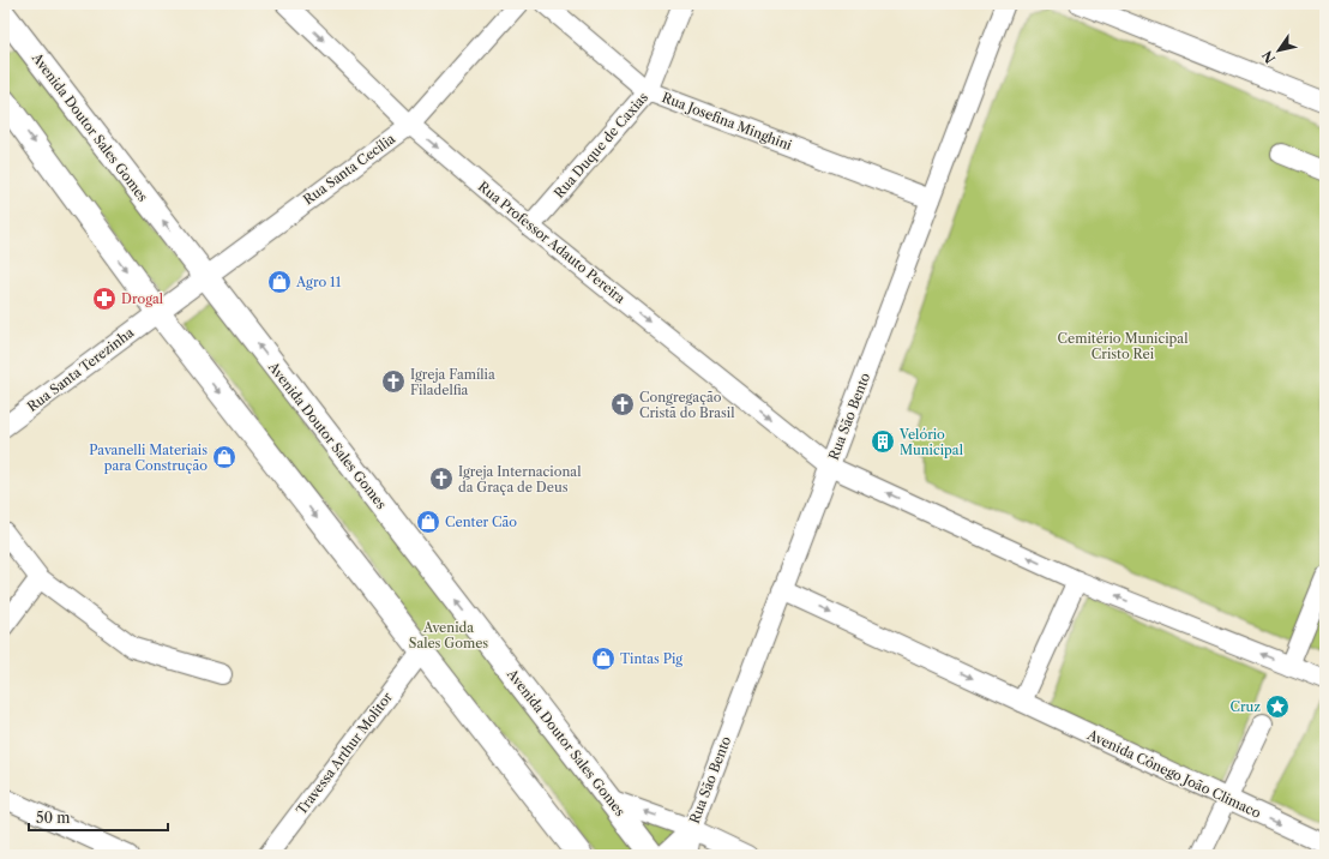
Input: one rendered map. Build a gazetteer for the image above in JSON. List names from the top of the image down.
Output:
{
  "streets": {
    "main road": ["Avenida Doutor Sales Gomes"],
    "street": [
      "Rua Josefina Minghini",
      "Rua Duque de Caxias",
      "Rua Santa Cecília",
      "Rua Professor Adauto Pereira",
      "Rua Santa Terezinha",
      "Rua São Bento",
      "Travessa Arthur Molitor",
      "Avenida Cônego João Climaco"
    ]
  },
  "crossings": [
    ["Rua Josefina Minghini", "Rua Duque de Caxias"],
    ["Rua Josefina Minghini", "Rua São Bento"],
    ["Avenida Doutor Sales Gomes", "Rua Santa Cecília"],
    ["Rua Duque de Caxias", "Rua Professor Adauto Pereira"],
    ["Rua Santa Cecília", "Rua Professor Adauto Pereira"],
    ["Rua Santa Cecília", "Rua Santa Terezinha"],
    ["Rua Professor Adauto Pereira", "Rua São Bento"],
    ["Rua São Bento", "Avenida Cônego João Climaco"]
  ],
  "one_way": ["Rua Professor Adauto Pereira"],
  "parks": ["Cemitério Municipal Cristo Rei", "Avenida Sales Gomes"],
  "places": {
    "shop": [
      "Agro 11",
      "Pavanelli Materiais para Construção",
      "Center Cão",
      "Tintas Pig"
    ],
    "pharmacy": ["Drogal"],
    "church": ["Igreja Família Filadelfia", "Congregação Cristã do Brasil", "Igreja Internacional da Graça de Deus"],
    "building": ["Velório Municipal"],
    "place": ["Cruz"]
  },
  "scale_bar": "50 m",
  "north": "bottom left"
}
